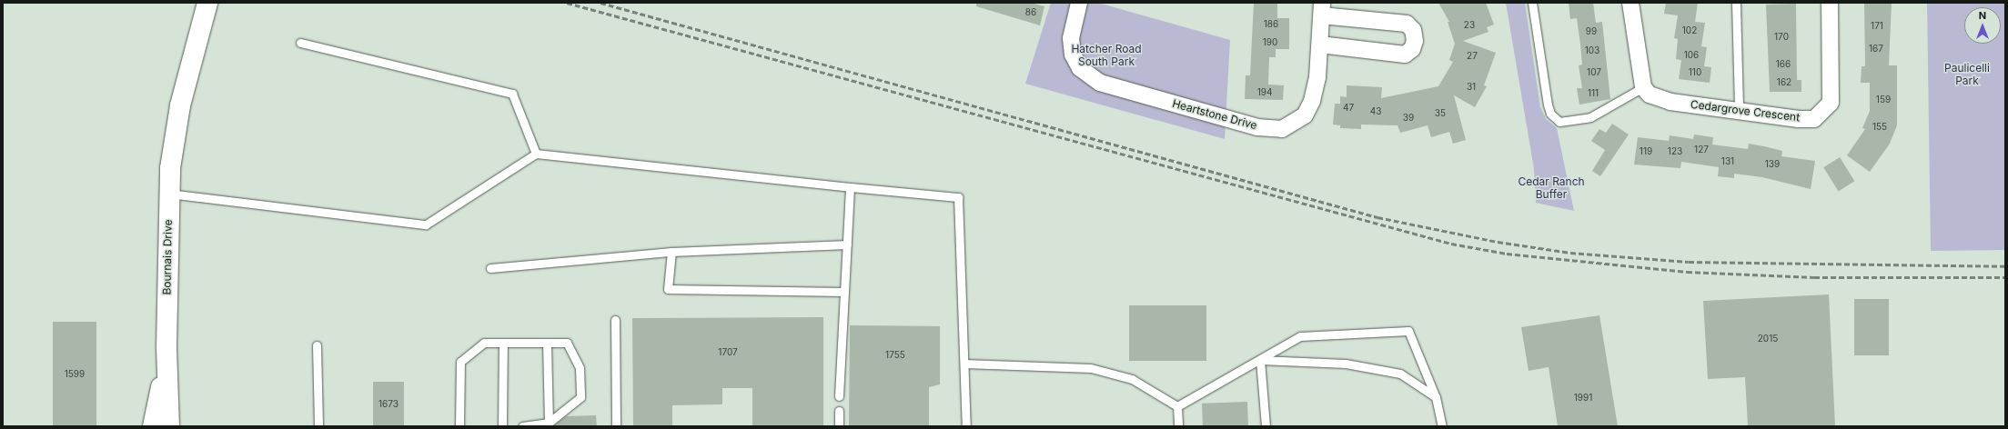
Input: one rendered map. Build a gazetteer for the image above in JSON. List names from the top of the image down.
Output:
{
  "streets": {
    "street": ["Cedargrove Crescent", "Heartstone Drive", "Bournais Drive"]
  },
  "parks": ["Hatcher Road South Park", "Paulicelli Park", "Cedar Ranch Buffer"],
  "house_numbers": [
    "86",
    "186",
    "23",
    "171",
    "102",
    "99",
    "170",
    "190",
    "167",
    "103",
    "106",
    "27",
    "166",
    "107",
    "110",
    "162",
    "31",
    "194",
    "111",
    "159",
    "47",
    "43",
    "35",
    "39",
    "155",
    "127",
    "119",
    "123",
    "131",
    "139",
    "2015",
    "1707",
    "1755",
    "1599",
    "1991",
    "1673"
  ],
  "north": "top"
}
